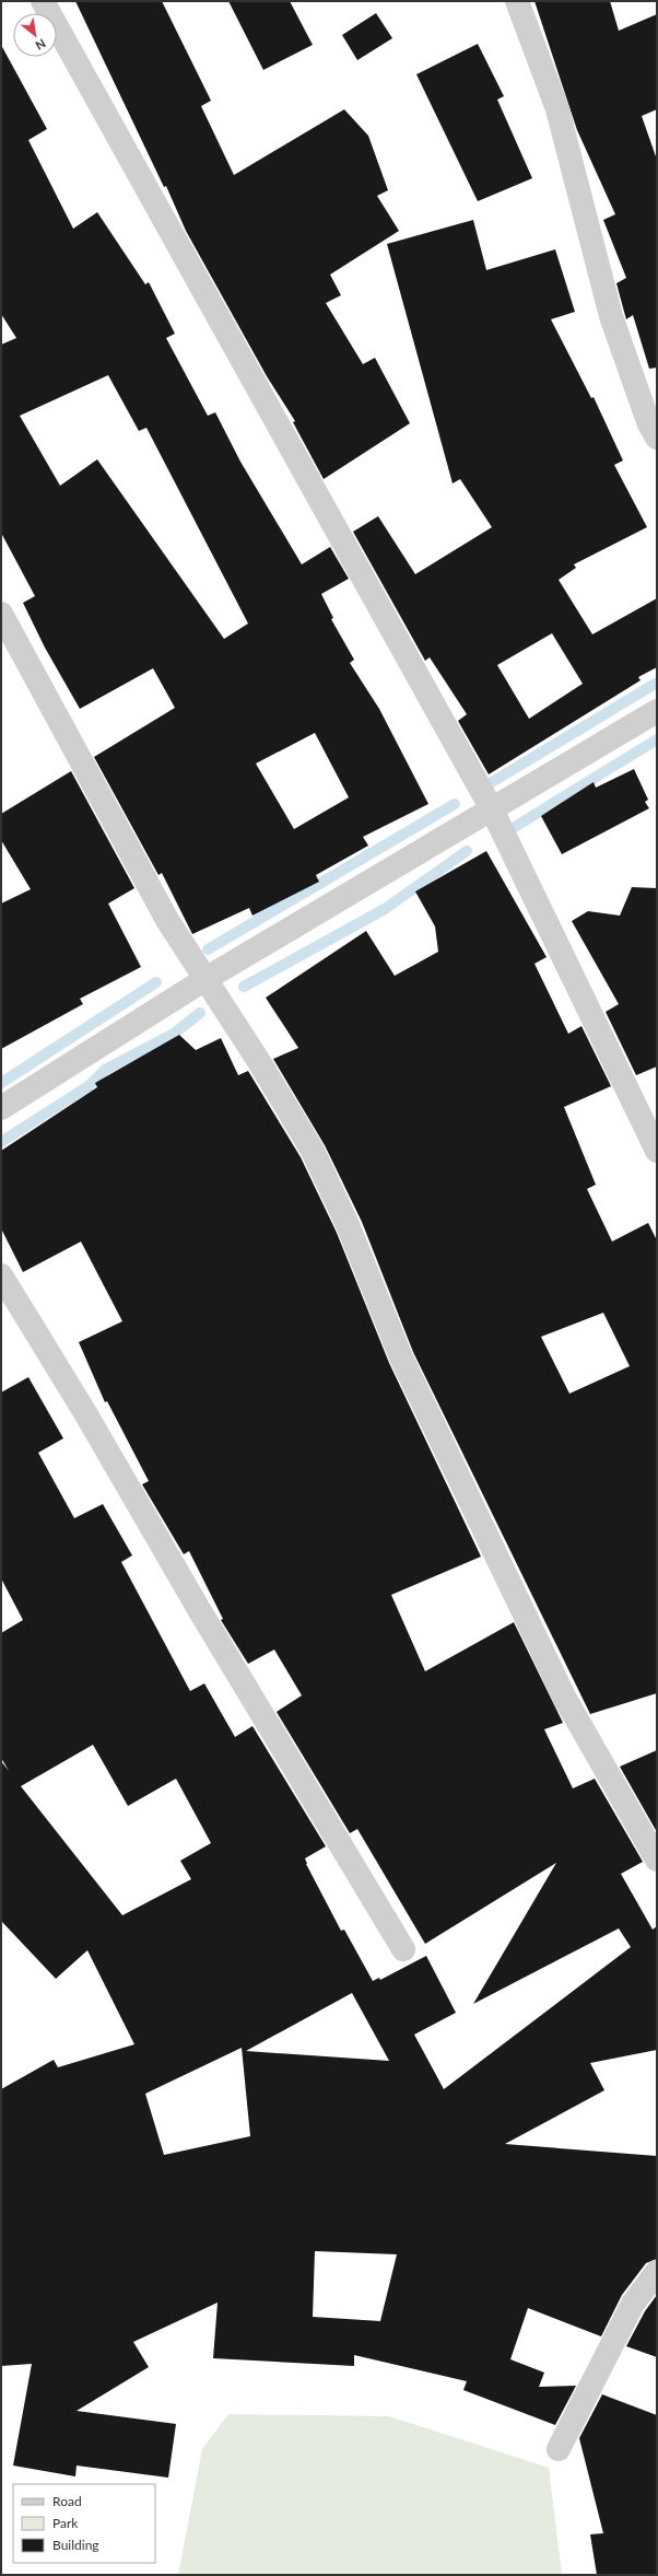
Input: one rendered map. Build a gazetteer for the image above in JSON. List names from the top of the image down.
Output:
{
  "legend": ["Road", "Park", "Building"],
  "north": "bottom right"
}
